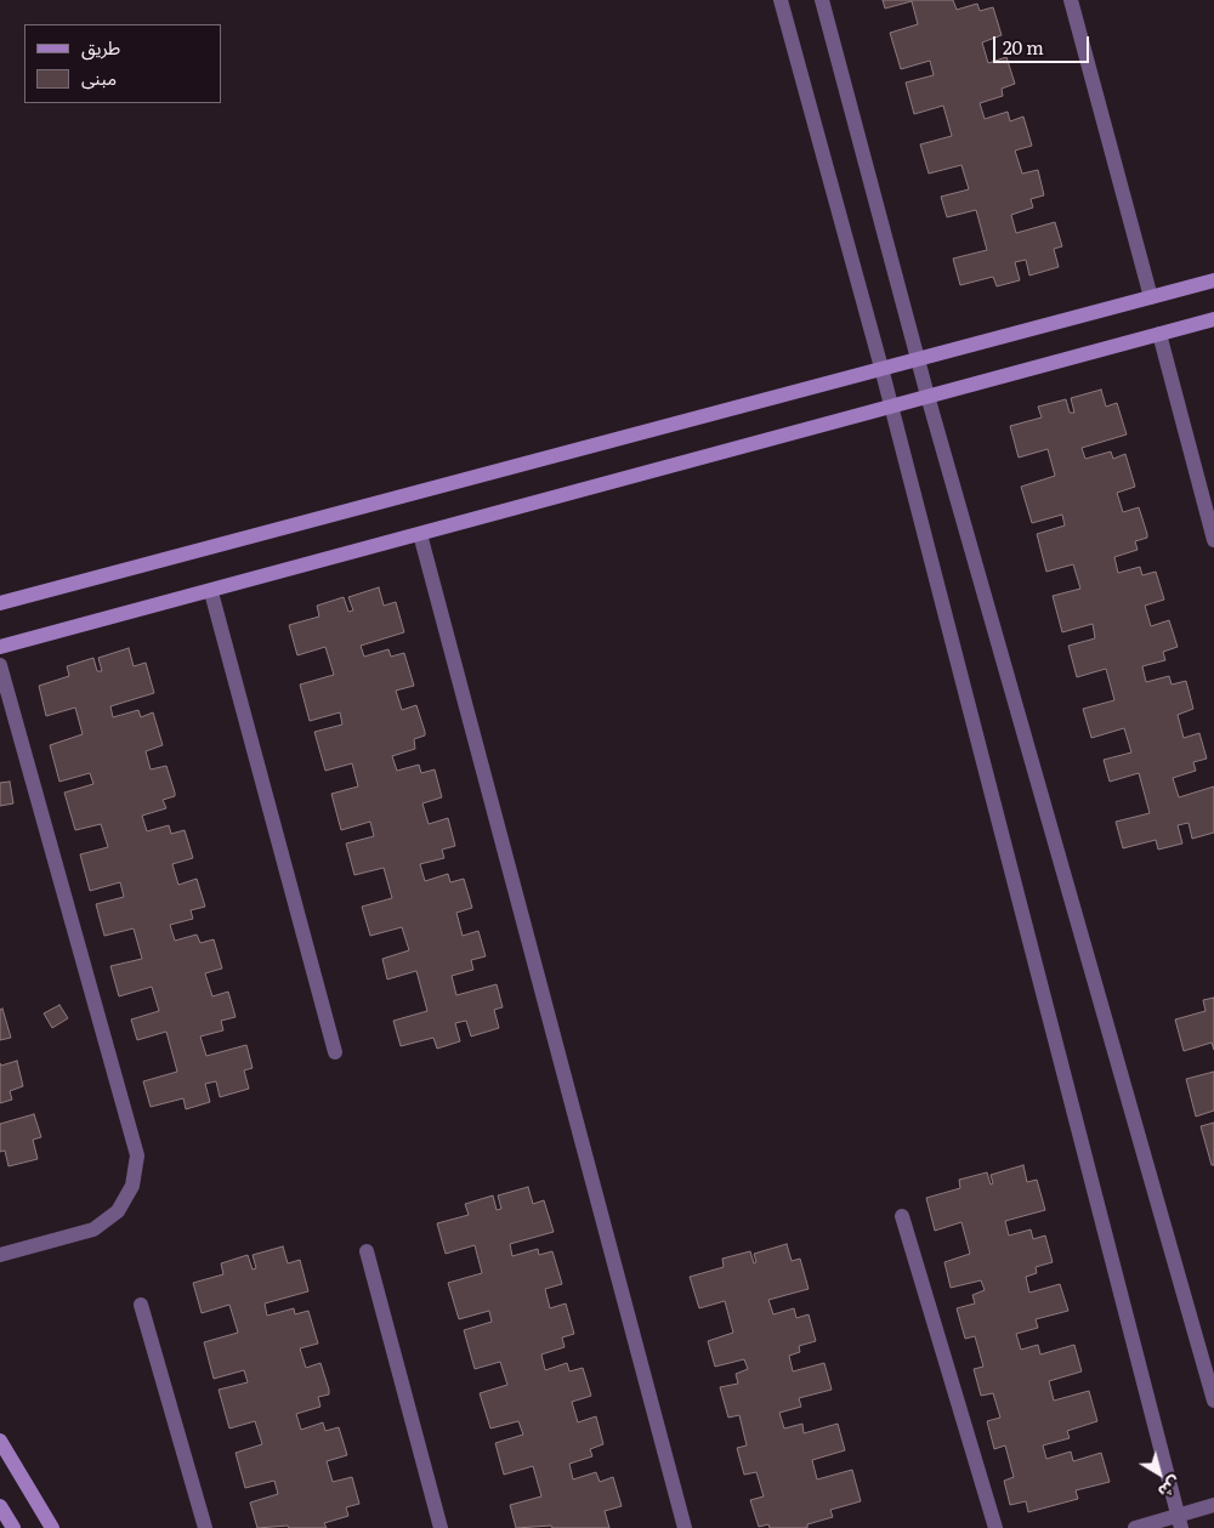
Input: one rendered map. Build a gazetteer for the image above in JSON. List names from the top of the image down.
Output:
{
  "legend": ["طريق", "مبنى"],
  "scale_bar": "20 m",
  "north": "bottom right"
}
